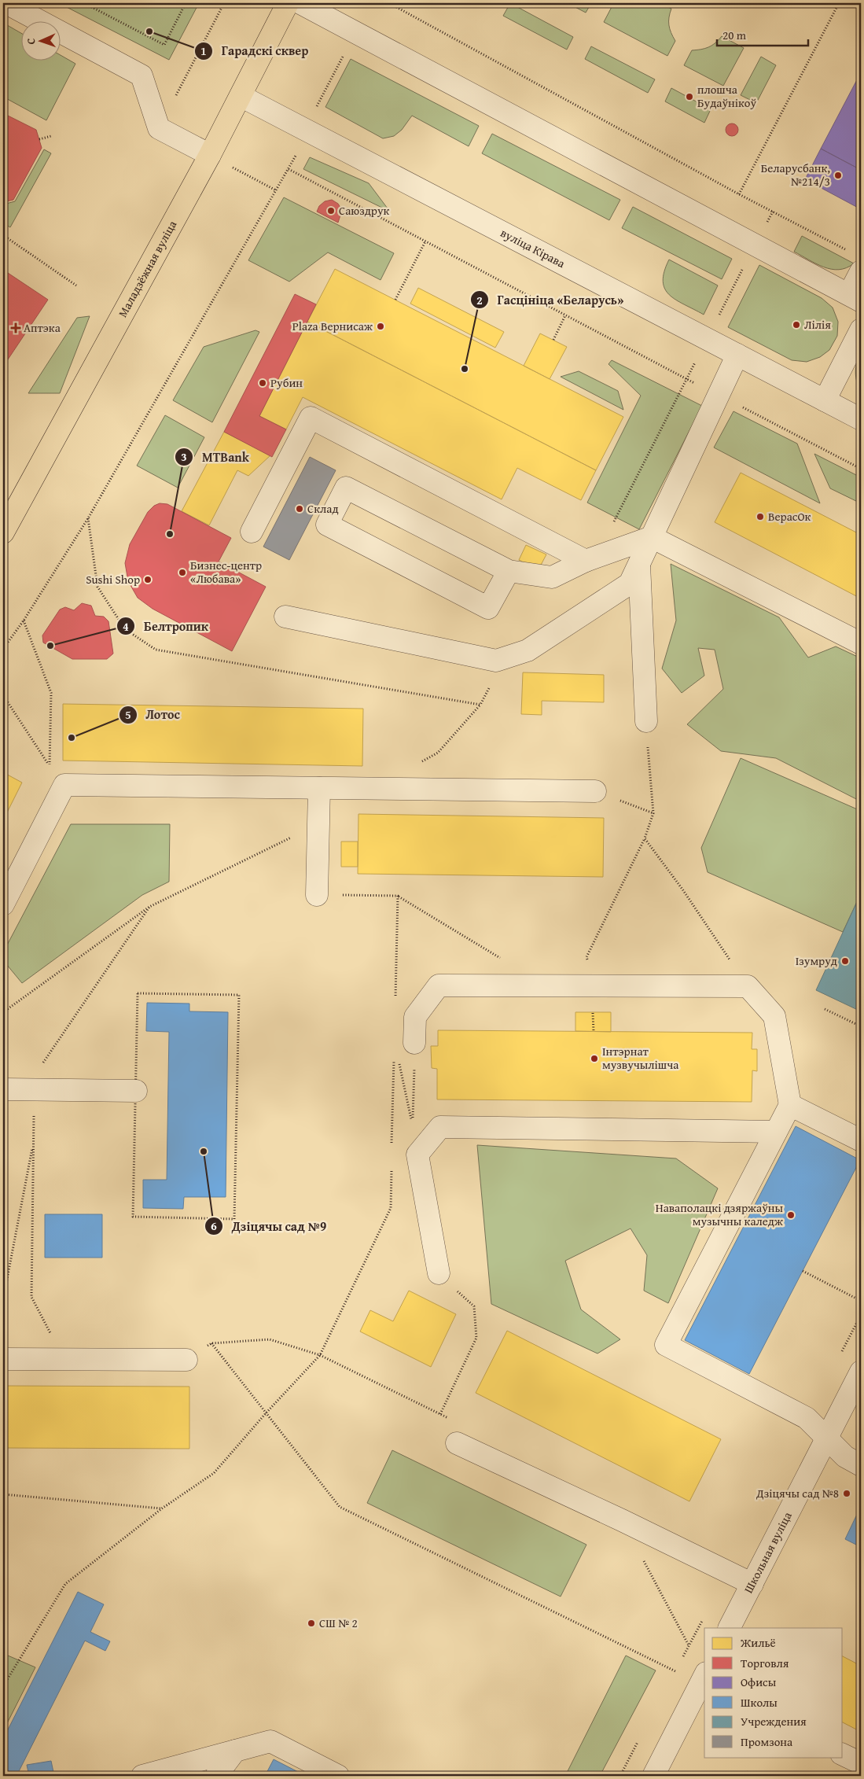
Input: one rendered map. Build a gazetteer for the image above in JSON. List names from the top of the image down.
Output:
{
  "streets": {
    "main road": ["Маладзёжная вуліца"],
    "street": ["вуліца Кірава", "Школьная вуліца"]
  },
  "crossings": [
    ["вуліца Кірава", "Маладзёжная вуліца"]
  ],
  "places": {
    "other": [
      "Гарадскі сквер",
      "плошча Будаўнікоў",
      "Беларусбанк, №214/3",
      "Саюздрук",
      "Лілія",
      "Plaza Вернисаж",
      "Гасцініца «Беларусь»",
      "Рубин",
      "Склад",
      "ВерасОк",
      "MTBank",
      "Бизнес-центр «Любава»",
      "Sushi Shop",
      "Белтропик",
      "Лотос",
      "Ізумруд",
      "Інтэрнат музвучылішча",
      "Дзіцячы сад №9",
      "Наваполацкі дзяржаўны музычны каледж",
      "Дзіцячы сад №8",
      "СШ № 2"
    ],
    "health": ["Аптэка"]
  },
  "legend": [
    "Жильё",
    "Торговля",
    "Офисы",
    "Школы",
    "Учреждения",
    "Промзона"
  ],
  "scale_bar": "20 m",
  "north": "left"
}
